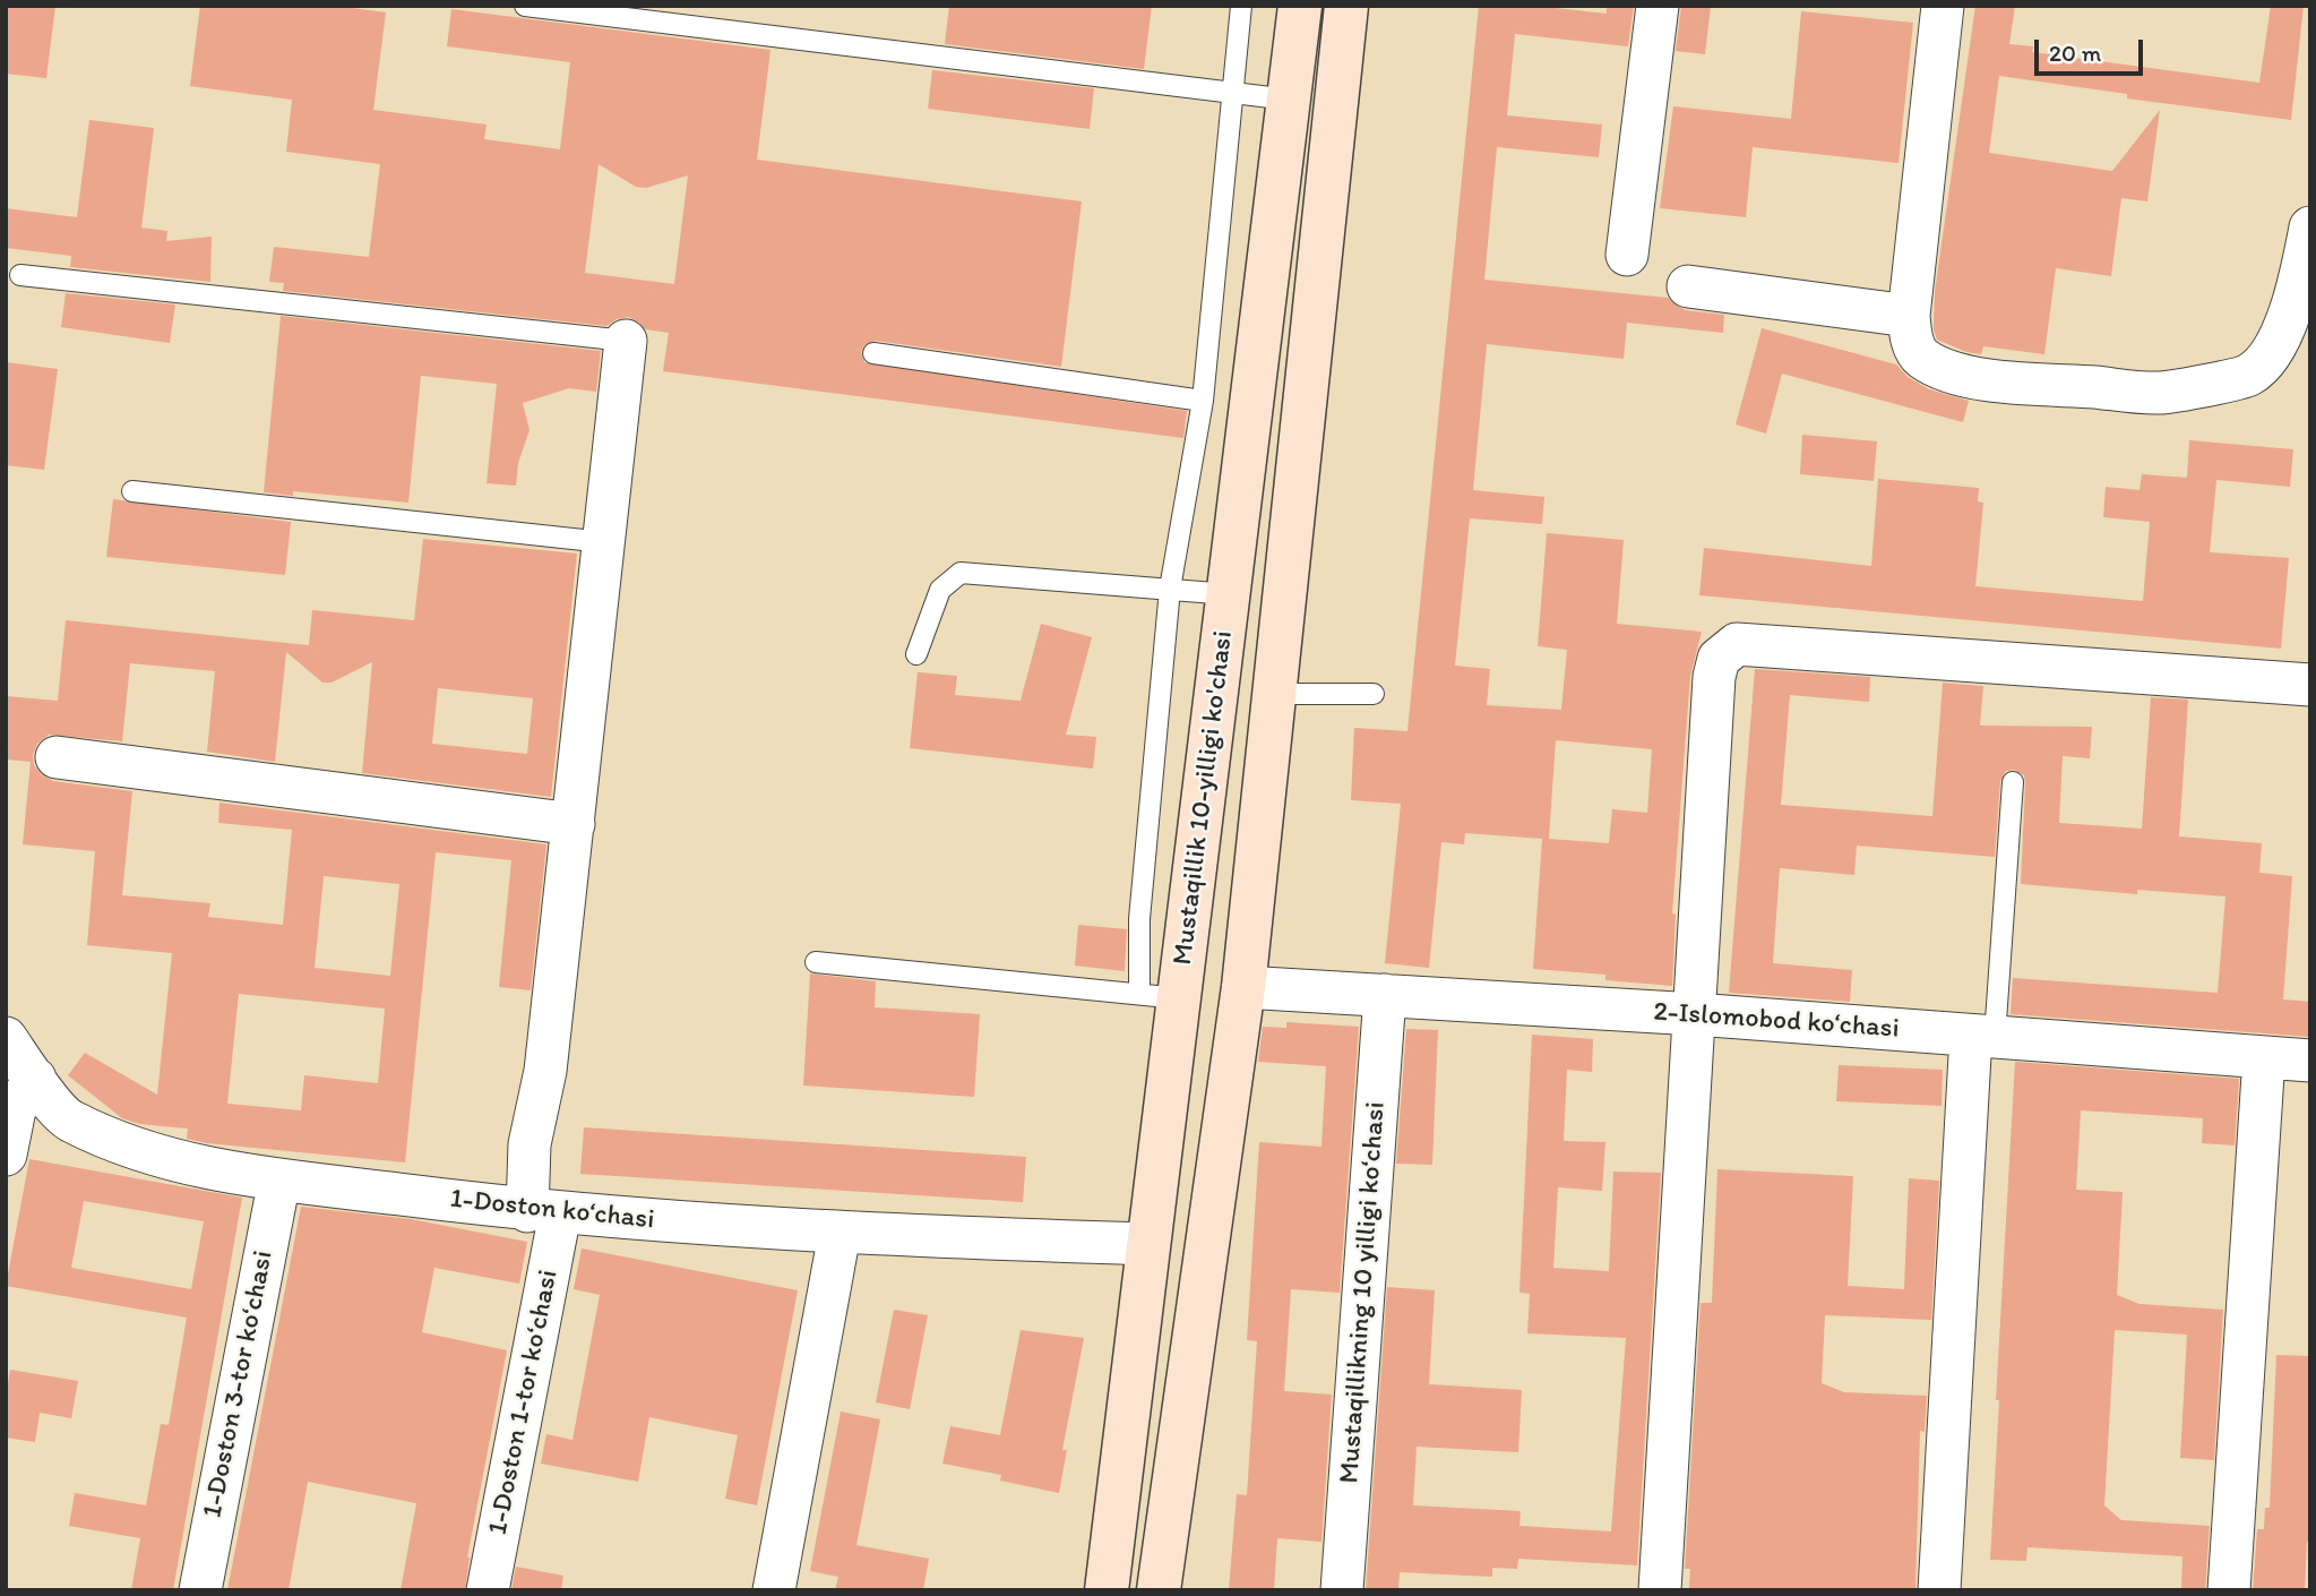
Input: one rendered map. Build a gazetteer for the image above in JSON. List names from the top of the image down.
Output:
{
  "streets": {
    "main road": ["Mustaqillik 10-yilligi ko'chasi"],
    "street": [
      "2-Islomobod koʻchasi",
      "1-Doston koʻchasi",
      "Mustaqillikning 10 yilligi koʻchasi",
      "1-Doston 3-tor koʻchasi",
      "1-Doston 1-tor koʻchasi"
    ]
  },
  "crossings": [
    ["Mustaqillik 10-yilligi ko'chasi", "2-Islomobod koʻchasi"],
    ["Mustaqillik 10-yilligi ko'chasi", "1-Doston koʻchasi"],
    ["2-Islomobod koʻchasi", "Mustaqillikning 10 yilligi koʻchasi"],
    ["1-Doston koʻchasi", "1-Doston 3-tor koʻchasi"],
    ["1-Doston koʻchasi", "1-Doston 1-tor koʻchasi"]
  ],
  "scale_bar": "20 m"
}
